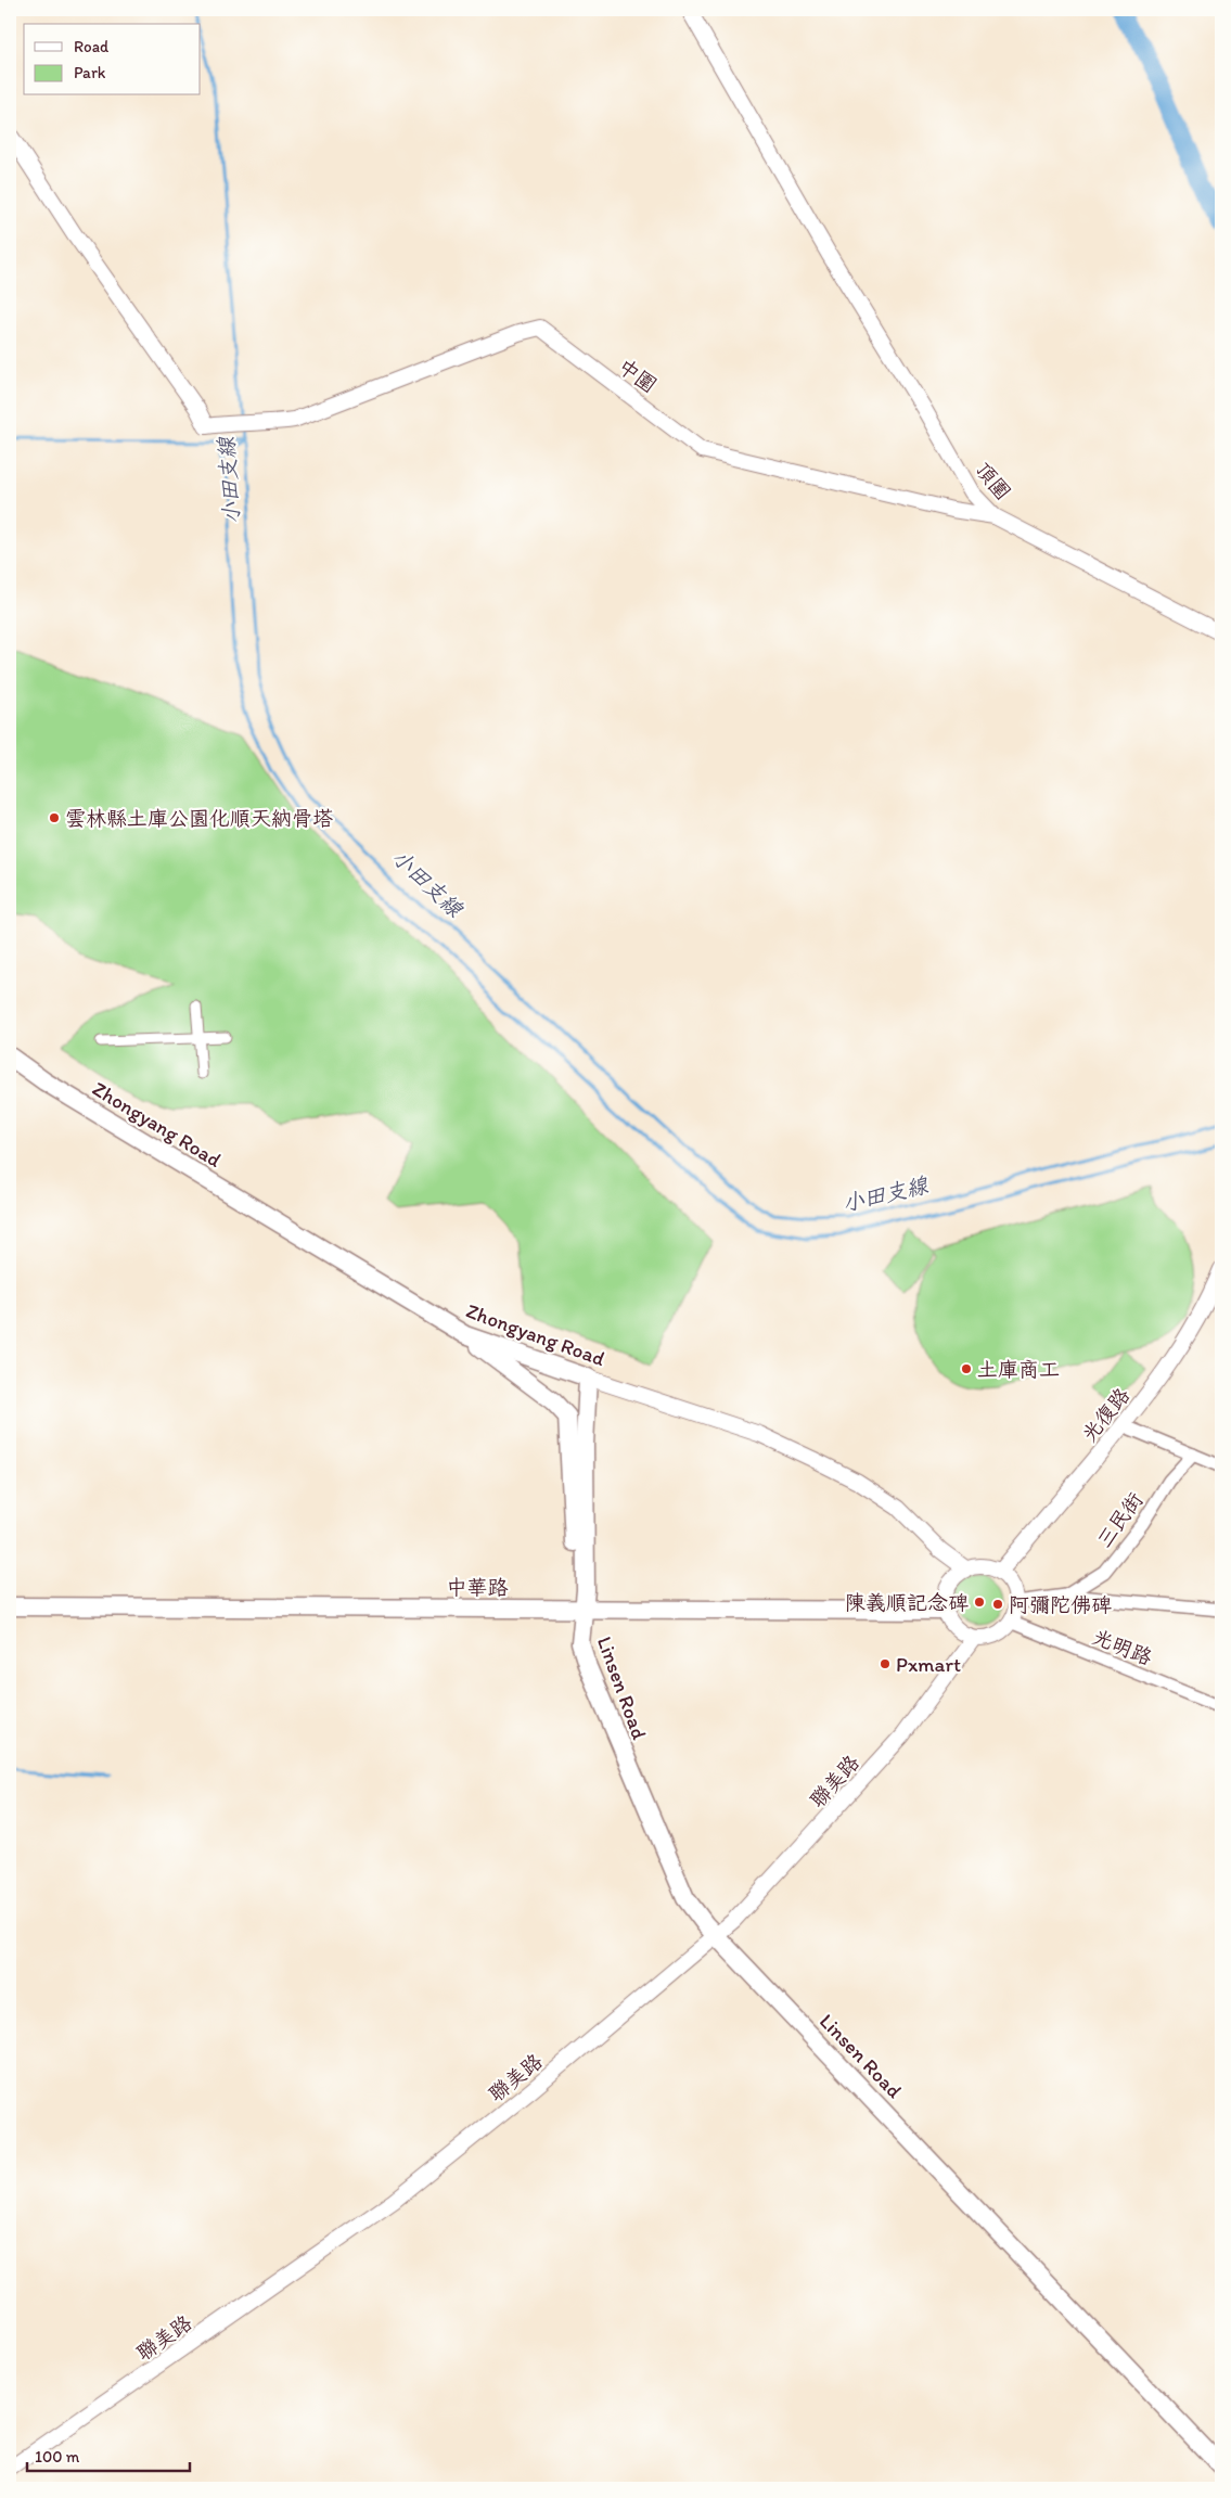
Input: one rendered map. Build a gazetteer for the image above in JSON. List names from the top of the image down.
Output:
{
  "streets": {
    "main road": ["Zhongyang Road", "中華路", "Linsen Road"],
    "street": [
      "中圍",
      "頂圍",
      "光復路",
      "三民街",
      "光明路",
      "聯美路"
    ]
  },
  "crossings": [
    ["中圍", "頂圍"],
    ["Zhongyang Road", "光復路"],
    ["Zhongyang Road", "中華路"],
    ["Zhongyang Road", "光明路"],
    ["Zhongyang Road", "Linsen Road"],
    ["Zhongyang Road", "聯美路"],
    ["光復路", "中華路"],
    ["光復路", "光明路"],
    ["光復路", "聯美路"],
    ["中華路", "光明路"],
    ["中華路", "Linsen Road"],
    ["中華路", "聯美路"],
    ["光明路", "聯美路"],
    ["Linsen Road", "聯美路"]
  ],
  "water": ["小田支線"],
  "places": [
    "雲林縣土庫公園化順天納骨塔",
    "土庫商工",
    "陳義順記念碑",
    "阿彌陀佛碑",
    "Pxmart"
  ],
  "legend": ["Road", "Park"],
  "scale_bar": "100 m"
}
